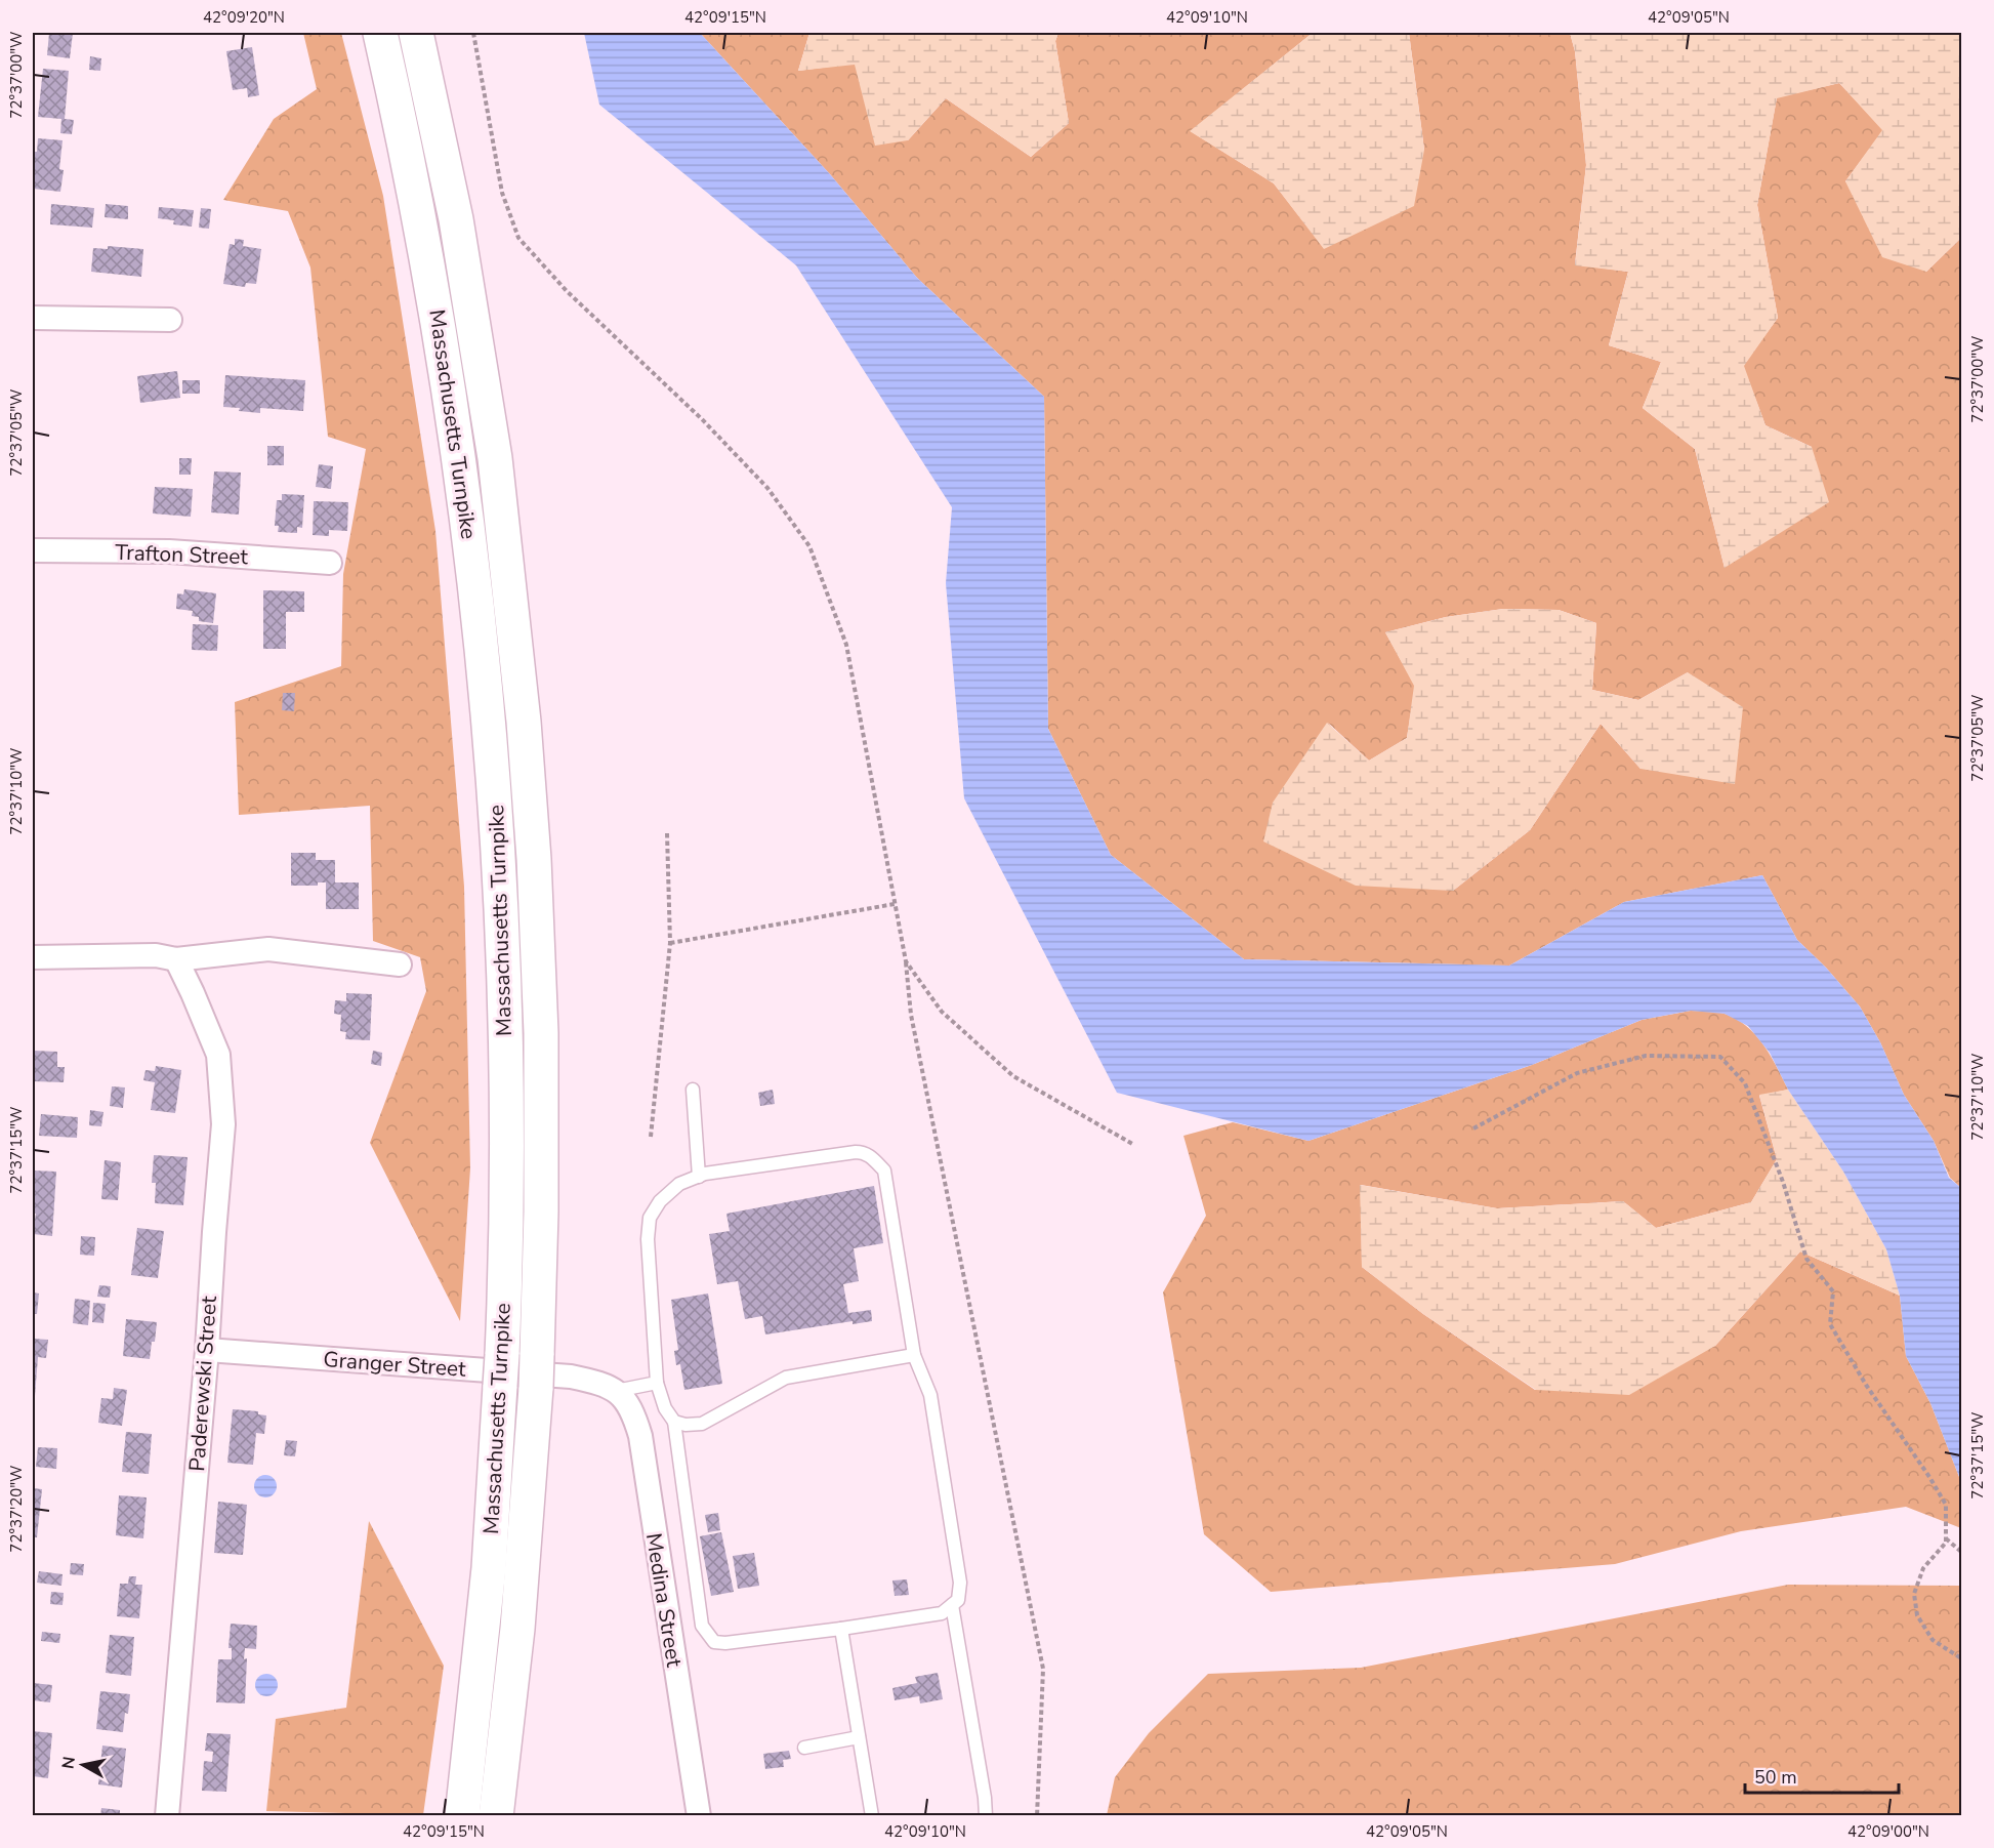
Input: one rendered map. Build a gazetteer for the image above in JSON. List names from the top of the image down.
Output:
{
  "streets": {
    "highway": ["Massachusetts Turnpike"],
    "street": [
      "Trafton Street",
      "Granger Street",
      "Paderewski Street",
      "Medina Street"
    ]
  },
  "crossings": [
    ["Granger Street", "Paderewski Street"],
    ["Granger Street", "Medina Street"]
  ],
  "scale_bar": "50 m",
  "north": "left",
  "coordinates": [
    "42°09'20\"N",
    "42°09'15\"N",
    "42°09'10\"N",
    "42°09'05\"N",
    "72°37'00\"W",
    "72°37'05\"W",
    "72°37'10\"W",
    "72°37'15\"W",
    "72°37'20\"W",
    "42°09'00\"N"
  ]
}
